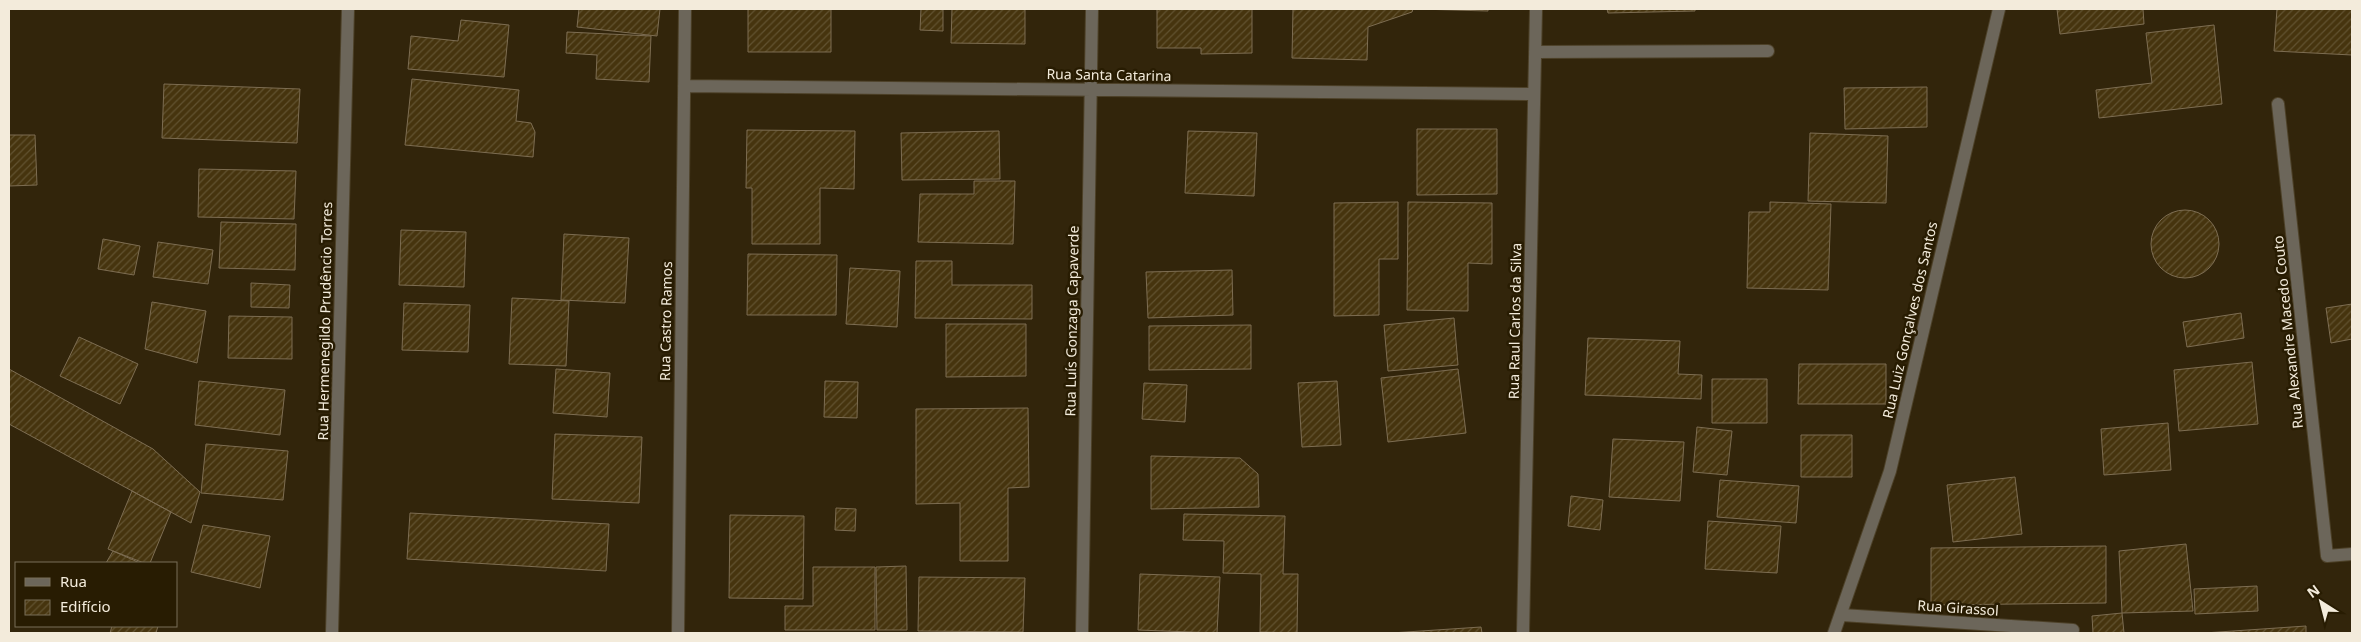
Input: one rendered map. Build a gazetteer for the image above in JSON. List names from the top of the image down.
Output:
{
  "streets": {
    "street": [
      "Rua Santa Catarina",
      "Rua Luiz Gonçalves dos Santos",
      "Rua Hermenegildo Prudêncio Torres",
      "Rua Castro Ramos",
      "Rua Luís Gonzaga Capaverde",
      "Rua Raul Carlos da Silva",
      "Rua Alexandre Macedo Couto",
      "Rua Girassol"
    ]
  },
  "crossings": [
    ["Rua Santa Catarina", "Rua Castro Ramos"],
    ["Rua Santa Catarina", "Rua Luís Gonzaga Capaverde"],
    ["Rua Santa Catarina", "Rua Raul Carlos da Silva"],
    ["Rua Luiz Gonçalves dos Santos", "Rua Girassol"]
  ],
  "legend": ["Rua", "Edifício"],
  "north": "top left"
}
